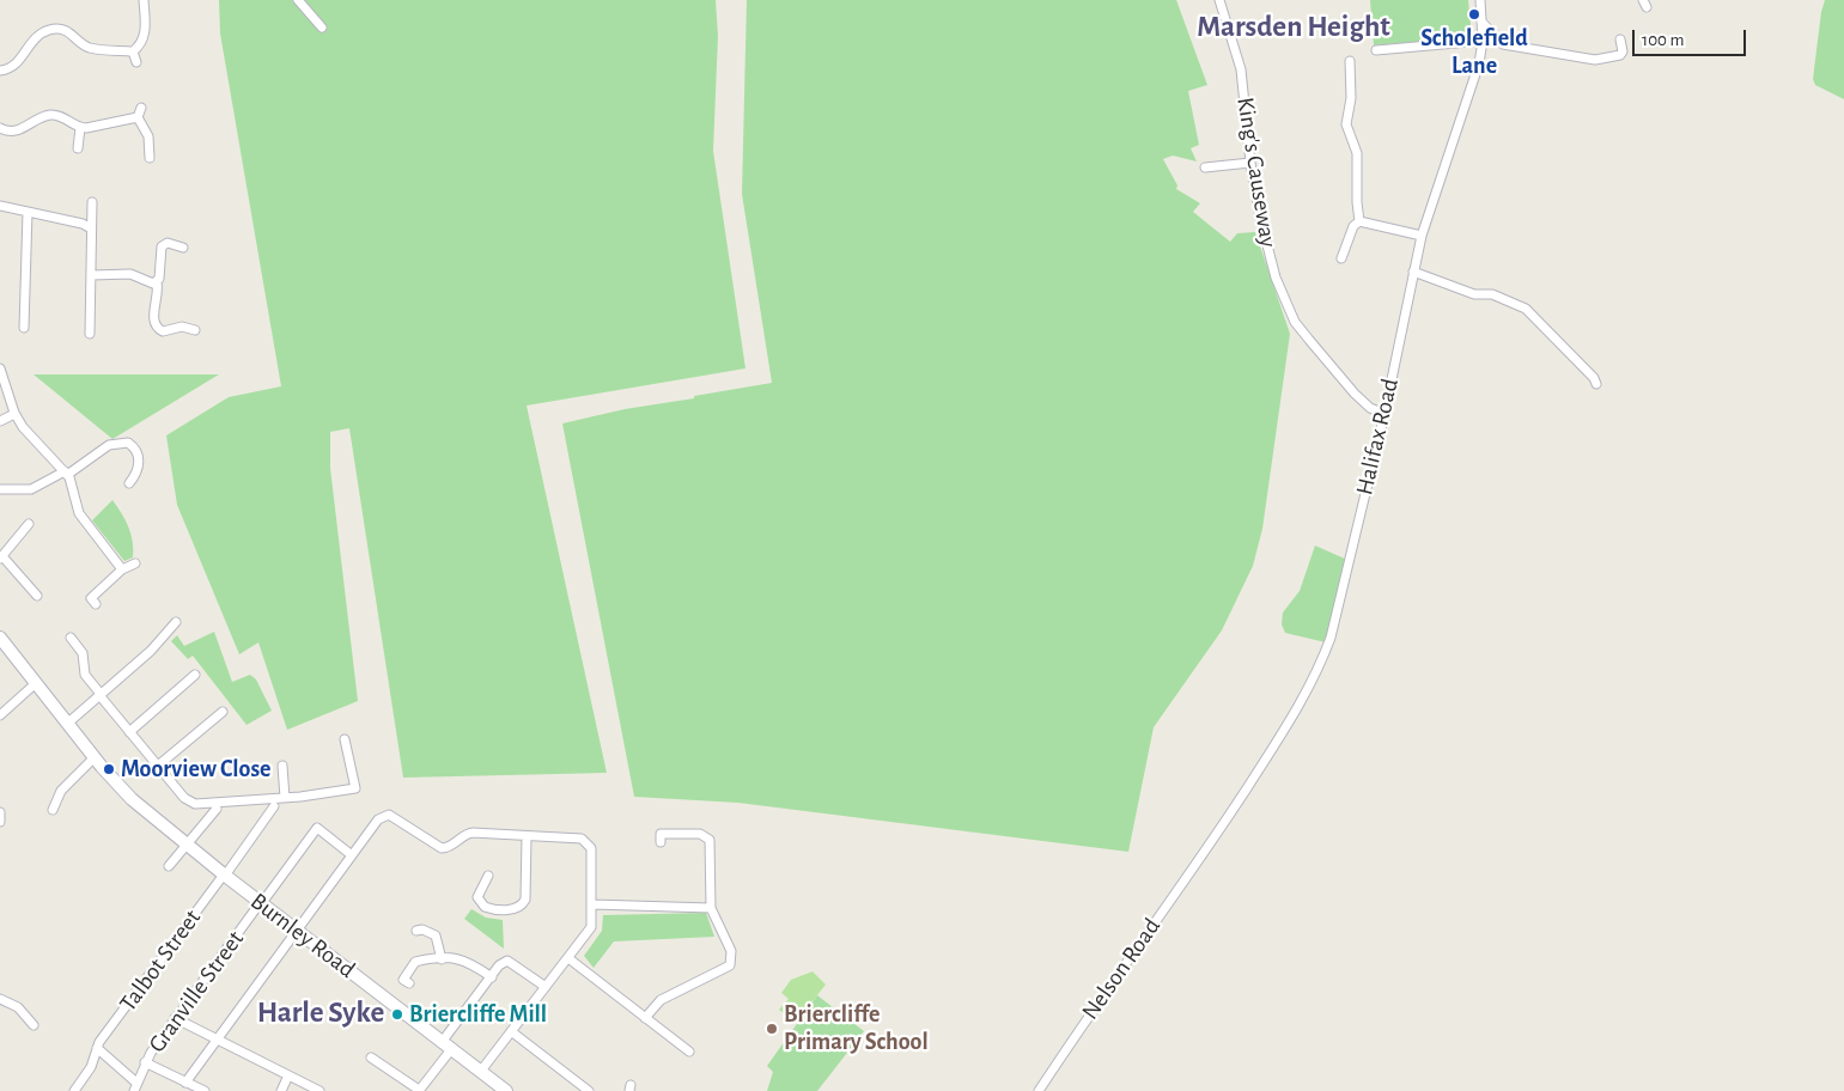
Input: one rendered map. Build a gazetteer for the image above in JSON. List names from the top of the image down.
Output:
{
  "streets": {
    "street": [
      "King's Causeway",
      "Halifax Road",
      "Burnley Road",
      "Talbot Street",
      "Nelson Road",
      "Granville Street"
    ]
  },
  "crossings": [
    ["King's Causeway", "Halifax Road"],
    ["Halifax Road", "Nelson Road"],
    ["Burnley Road", "Talbot Street"],
    ["Burnley Road", "Granville Street"]
  ],
  "districts": ["Marsden Height", "Harle Syke"],
  "places": [
    "Scholefield Lane",
    "Moorview Close",
    "Briercliffe Mill",
    "Briercliffe Primary School"
  ],
  "scale_bar": "100 m"
}
